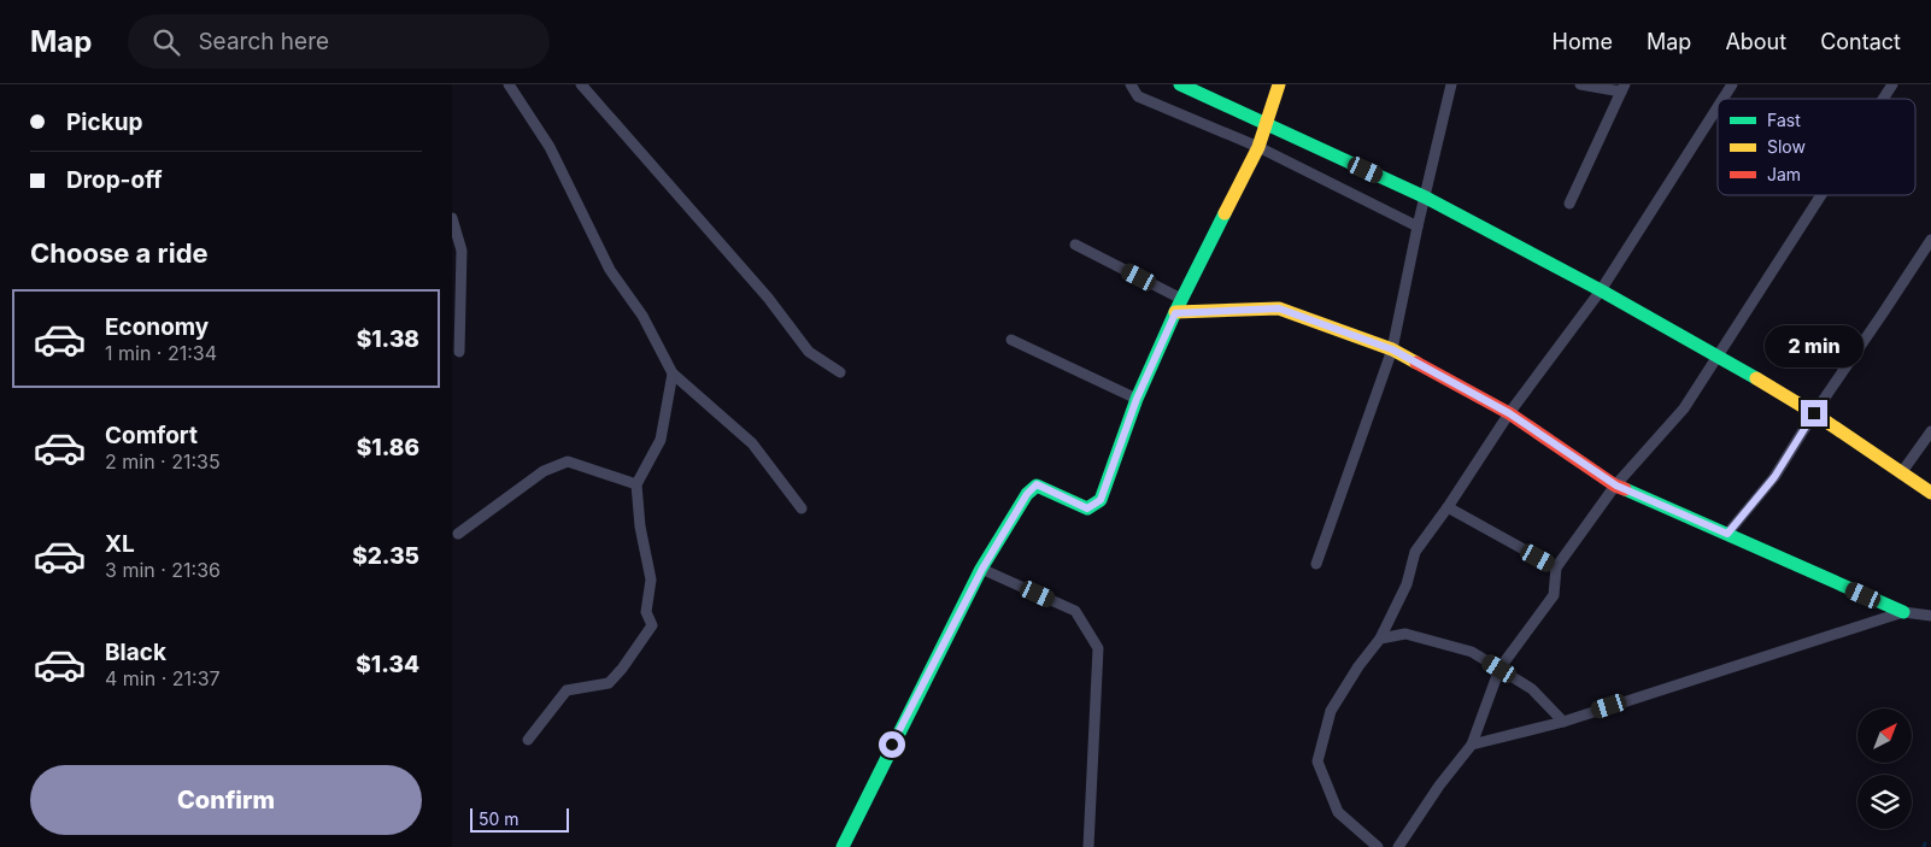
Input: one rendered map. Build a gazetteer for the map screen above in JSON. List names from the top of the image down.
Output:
{
  "legend": ["Fast", "Slow", "Jam"],
  "scale_bar": "50 m",
  "north": "top right",
  "page": {
    "header": "Map",
    "search": "Search here",
    "nav": [
      "Home",
      "Map",
      "About",
      "Contact"
    ],
    "banner": ["Pickup", "Drop-off"],
    "heading": "Choose a ride",
    "list": [
      {
        "name": "Economy",
        "note": "1 min · 21:34",
        "value": "$1.38"
      },
      {
        "name": "Comfort",
        "note": "2 min · 21:35",
        "value": "$1.86"
      },
      {
        "name": "XL",
        "note": "3 min · 21:36",
        "value": "$2.35"
      },
      {
        "name": "Black",
        "note": "4 min · 21:37",
        "value": "$1.34"
      }
    ],
    "bubble": "2 min",
    "buttons": "Confirm",
    "scale": "50 m"
  }
}
